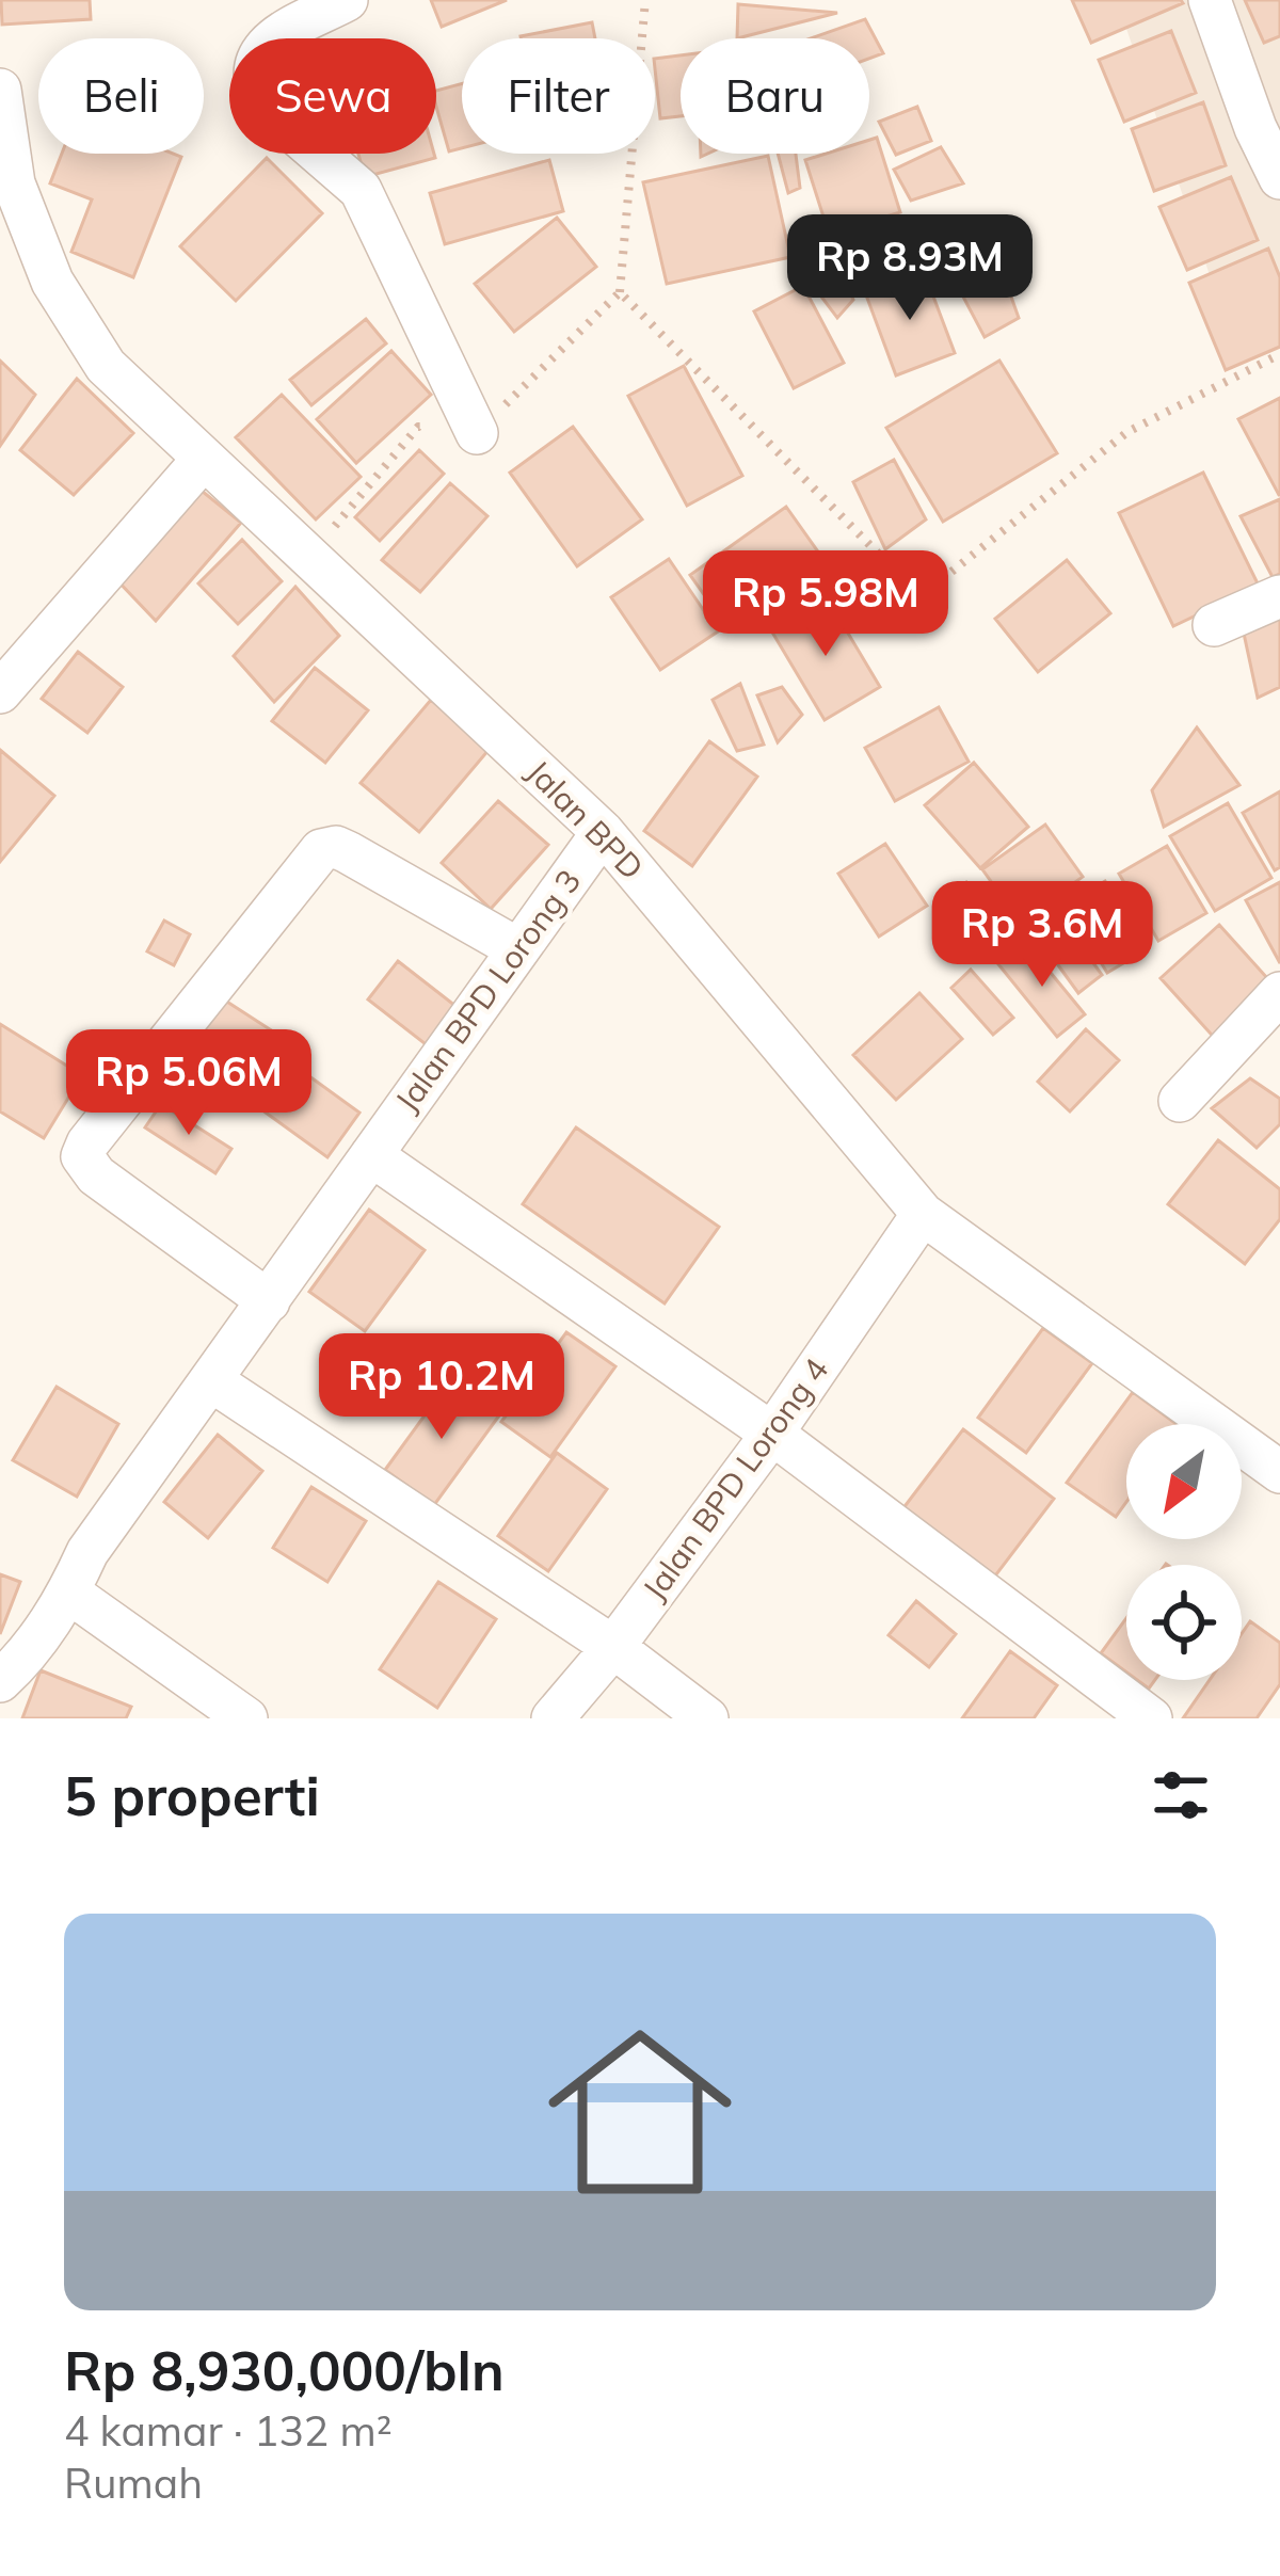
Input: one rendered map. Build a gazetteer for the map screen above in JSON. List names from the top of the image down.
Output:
{
  "streets": {
    "street": ["Jalan BPD", "Jalan BPD Lorong 3", "Jalan BPD Lorong 4"]
  },
  "crossings": [
    ["Jalan BPD", "Jalan BPD Lorong 3"],
    ["Jalan BPD", "Jalan BPD Lorong 4"]
  ],
  "north": "bottom left",
  "page": {
    "chip": [
      "Beli",
      "Sewa",
      "Filter",
      "Baru"
    ],
    "price": [
      "Rp 8.93M",
      "Rp 5.98M",
      "Rp 3.6M",
      "Rp 5.06M",
      "Rp 10.2M"
    ],
    "heading": "5 properti",
    "list": [
      {
        "name": "Rp 8,930,000/bln",
        "note": "4 kamar · 132 m² · Rumah"
      }
    ]
  }
}
